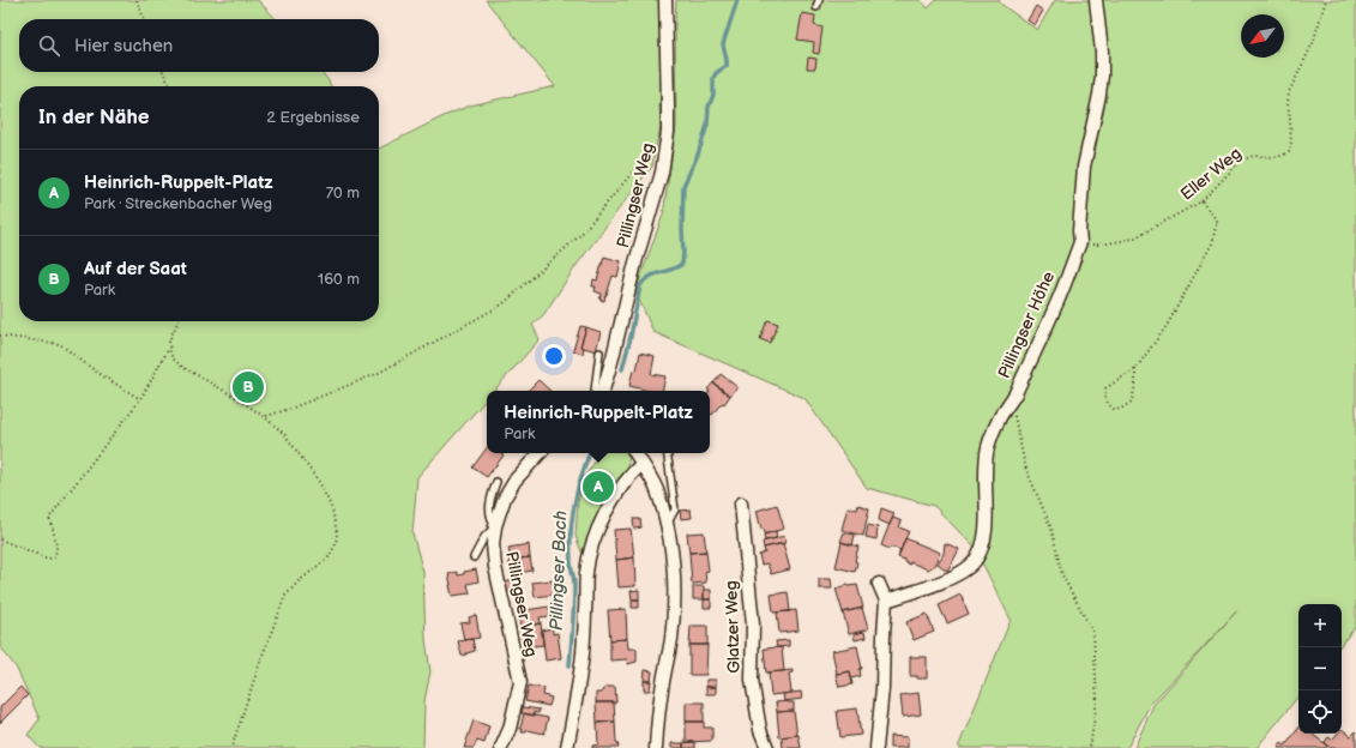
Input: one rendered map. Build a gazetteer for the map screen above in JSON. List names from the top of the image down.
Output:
{
  "streets": {
    "street": ["Pillingser Weg", "Pillingser Höhe", "Glatzer Weg"],
    "path": ["Eller Weg"]
  },
  "crossings": [
    ["Eller Weg", "Pillingser Höhe"]
  ],
  "water": ["Pillingser Bach"],
  "north": "bottom left",
  "page": {
    "search": "Hier suchen",
    "heading": ["In der Nähe", "2 Ergebnisse"],
    "list": [
      {
        "mark": "A",
        "name": "Heinrich-Ruppelt-Platz",
        "note": "Park · Streckenbacher Weg",
        "value": "70 m"
      },
      {
        "mark": "B",
        "name": "Auf der Saat",
        "note": "Park",
        "value": "160 m"
      }
    ],
    "pins": ["B", "A"],
    "popup": ["Heinrich-Ruppelt-Platz", "Park"],
    "map_buttons": ["+", "−"]
  }
}
